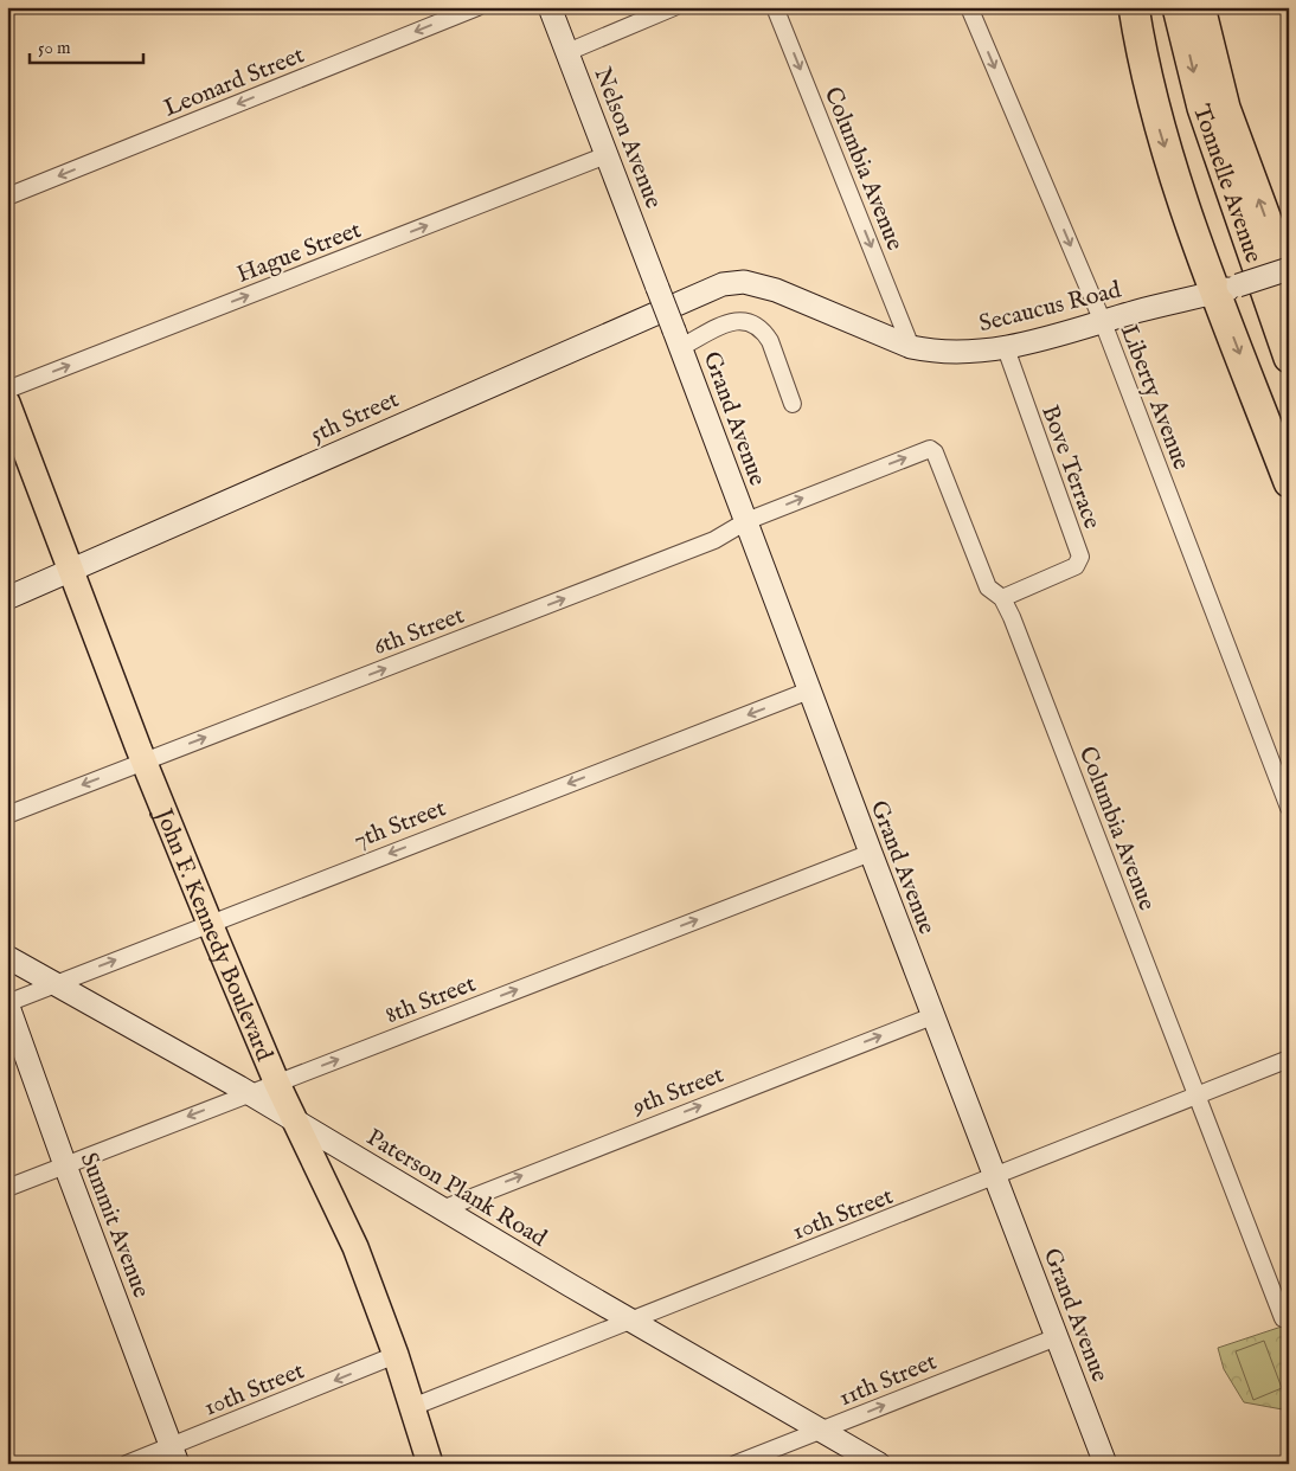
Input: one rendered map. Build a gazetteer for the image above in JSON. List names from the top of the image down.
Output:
{
  "streets": {
    "highway": ["Tonnelle Avenue"],
    "main road": [
      "Nelson Avenue",
      "Secaucus Road",
      "5th Street",
      "Grand Avenue",
      "John F. Kennedy Boulevard",
      "Paterson Plank Road",
      "Summit Avenue"
    ],
    "street": [
      "Leonard Street",
      "Columbia Avenue",
      "Hague Street",
      "Liberty Avenue",
      "Bove Terrace",
      "6th Street",
      "7th Street",
      "8th Street",
      "9th Street",
      "10th Street",
      "11th Street"
    ]
  },
  "crossings": [
    ["Nelson Avenue", "Hague Street"],
    ["Nelson Avenue", "Grand Avenue"],
    ["Columbia Avenue", "Secaucus Road"],
    ["Columbia Avenue", "Bove Terrace"],
    ["Columbia Avenue", "6th Street"],
    ["Columbia Avenue", "10th Street"],
    ["Secaucus Road", "Liberty Avenue"],
    ["Secaucus Road", "5th Street"],
    ["Secaucus Road", "Bove Terrace"],
    ["5th Street", "John F. Kennedy Boulevard"],
    ["Grand Avenue", "6th Street"],
    ["Grand Avenue", "7th Street"],
    ["Grand Avenue", "8th Street"],
    ["Grand Avenue", "9th Street"],
    ["Grand Avenue", "10th Street"],
    ["Grand Avenue", "11th Street"],
    ["6th Street", "John F. Kennedy Boulevard"],
    ["7th Street", "John F. Kennedy Boulevard"],
    ["7th Street", "Paterson Plank Road"],
    ["7th Street", "Summit Avenue"],
    ["John F. Kennedy Boulevard", "8th Street"],
    ["John F. Kennedy Boulevard", "Paterson Plank Road"],
    ["John F. Kennedy Boulevard", "10th Street"],
    ["8th Street", "Paterson Plank Road"],
    ["8th Street", "Summit Avenue"],
    ["9th Street", "Paterson Plank Road"],
    ["Paterson Plank Road", "10th Street"],
    ["Paterson Plank Road", "11th Street"],
    ["10th Street", "Summit Avenue"]
  ],
  "one_way": [
    "Leonard Street",
    "Columbia Avenue",
    "Hague Street",
    "Liberty Avenue",
    "9th Street",
    "11th Street"
  ],
  "scale_bar": "50 m"
}
